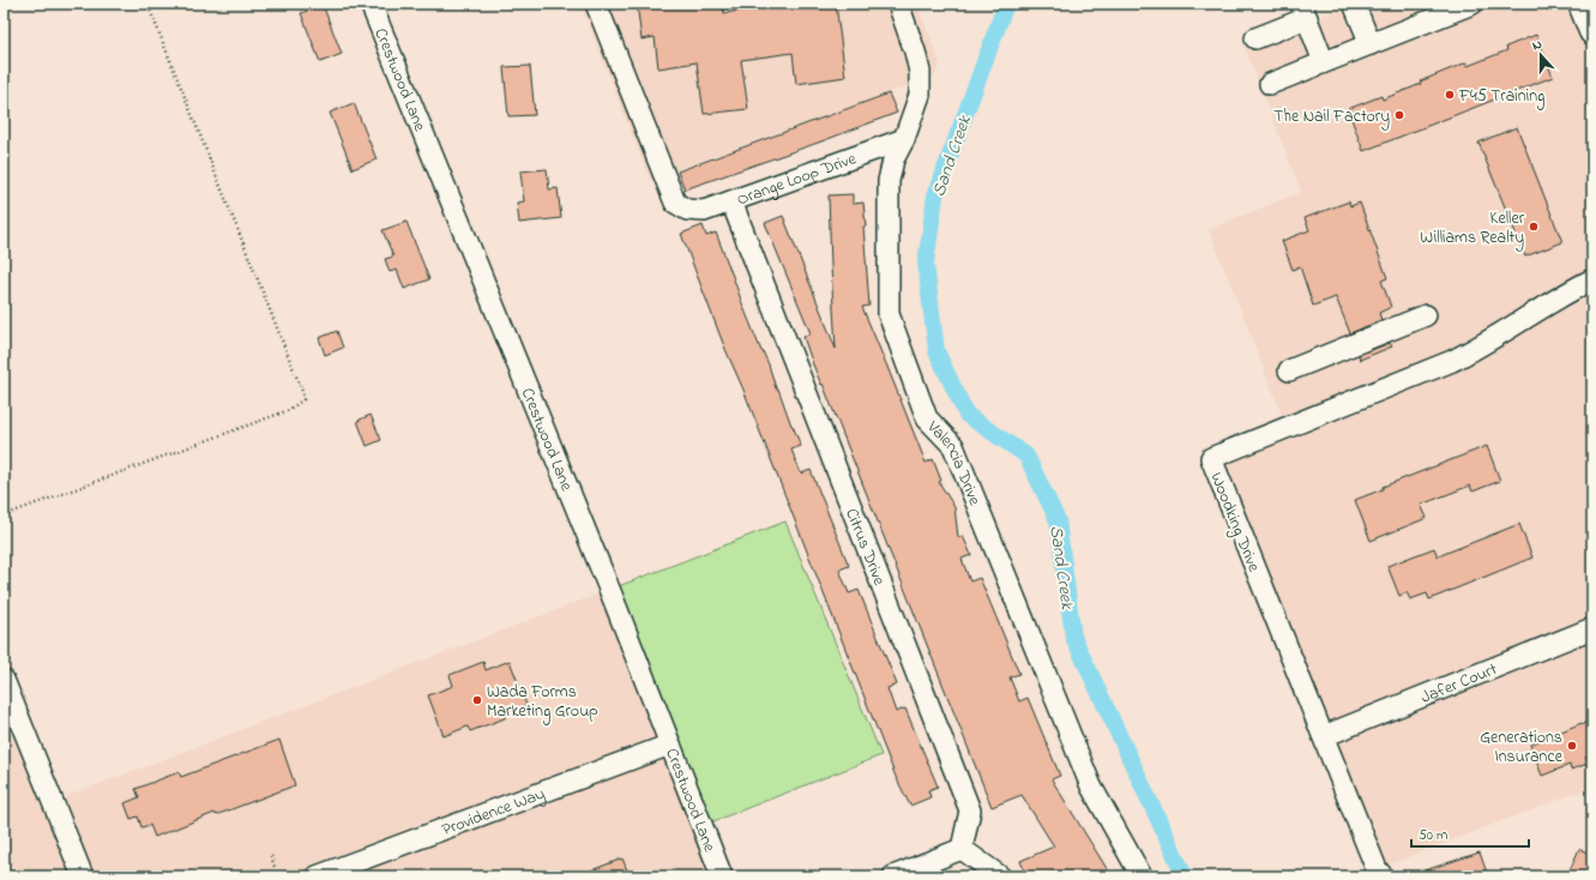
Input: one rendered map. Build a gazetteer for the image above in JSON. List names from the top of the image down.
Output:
{
  "streets": {
    "street": [
      "Crestwood Lane",
      "Orange Loop Drive",
      "Valencia Drive",
      "Woodking Drive",
      "Citrus Drive",
      "Jafer Court",
      "Providence Way"
    ]
  },
  "crossings": [
    ["Crestwood Lane", "Providence Way"],
    ["Orange Loop Drive", "Valencia Drive"],
    ["Orange Loop Drive", "Citrus Drive"],
    ["Woodking Drive", "Jafer Court"]
  ],
  "water": ["Sand Creek"],
  "places": [
    "F45 Training",
    "The Nail Factory",
    "Keller Williams Realty",
    "Wada Forms Marketing Group",
    "Generations Insurance"
  ],
  "scale_bar": "50 m",
  "north": "top"
}
